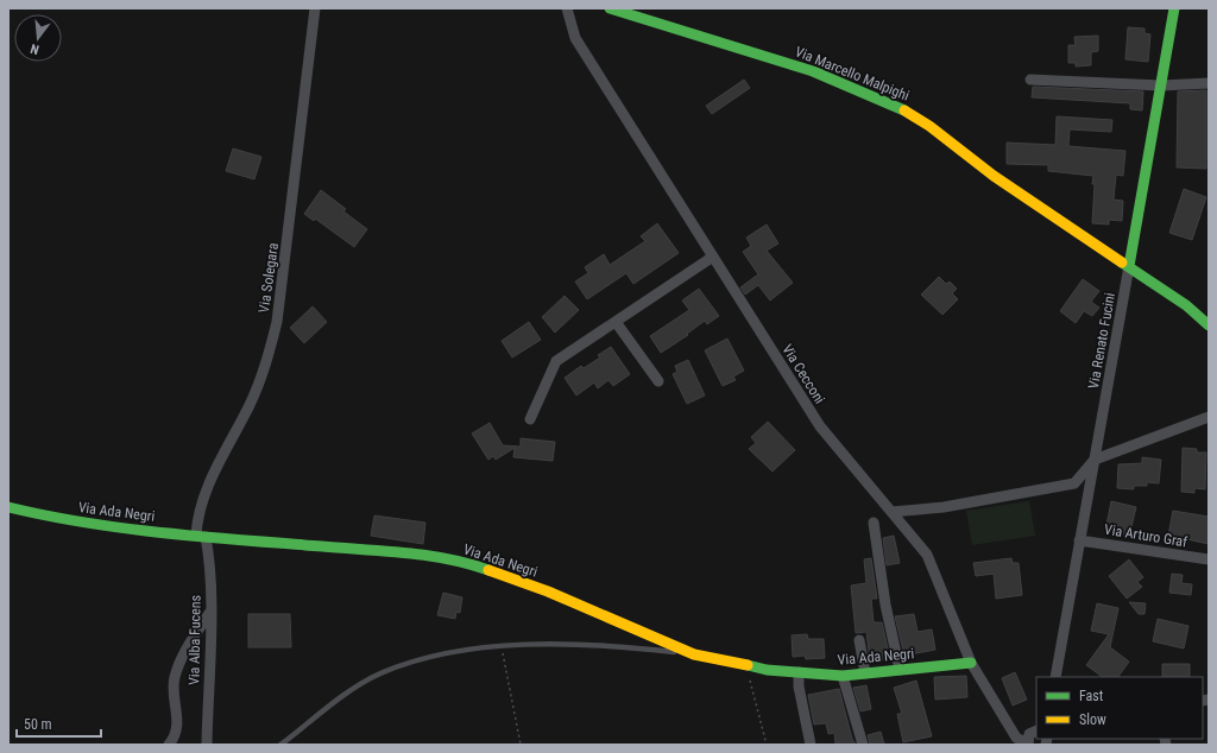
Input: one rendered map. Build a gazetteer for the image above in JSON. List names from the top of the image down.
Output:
{
  "streets": {
    "street": [
      "Via Marcello Malpighi",
      "Via Solegara",
      "Via Renato Fucini",
      "Via Cecconi",
      "Via Ada Negri",
      "Via Arturo Graf",
      "Via Alba Fucens"
    ]
  },
  "crossings": [
    ["Via Marcello Malpighi", "Via Renato Fucini"],
    ["Via Solegara", "Via Ada Negri"],
    ["Via Solegara", "Via Alba Fucens"],
    ["Via Renato Fucini", "Via Arturo Graf"],
    ["Via Cecconi", "Via Ada Negri"],
    ["Via Ada Negri", "Via Alba Fucens"]
  ],
  "legend": ["Fast", "Slow"],
  "scale_bar": "50 m",
  "north": "bottom"
}
